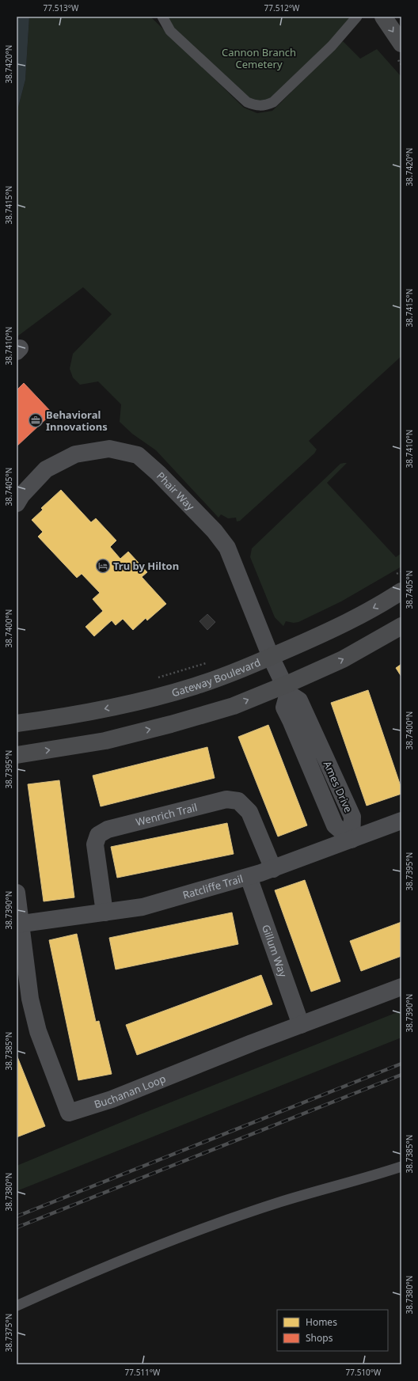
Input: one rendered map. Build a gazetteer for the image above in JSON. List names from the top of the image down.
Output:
{
  "streets": {
    "street": [
      "Phair Way",
      "Gateway Boulevard",
      "Ames Drive",
      "Wenrich Trail",
      "Ratcliffe Trail",
      "Gillum Way",
      "Buchanan Loop"
    ]
  },
  "crossings": [
    ["Phair Way", "Gateway Boulevard"],
    ["Ames Drive", "Ratcliffe Trail"],
    ["Wenrich Trail", "Ratcliffe Trail"],
    ["Ratcliffe Trail", "Gillum Way"],
    ["Ratcliffe Trail", "Buchanan Loop"],
    ["Gillum Way", "Buchanan Loop"]
  ],
  "parks": ["Cannon Branch Cemetery"],
  "places": {
    "office": ["Behavioral Innovations"],
    "hotel": ["Tru by Hilton"]
  },
  "legend": ["Homes", "Shops"],
  "coordinates": [
    "77.513°W",
    "77.512°W",
    "38.7420°N",
    "38.7415°N",
    "38.7410°N",
    "38.7405°N",
    "38.7400°N",
    "38.7395°N",
    "38.7390°N",
    "38.7385°N",
    "38.7380°N",
    "38.7375°N",
    "77.511°W",
    "77.510°W"
  ]
}
